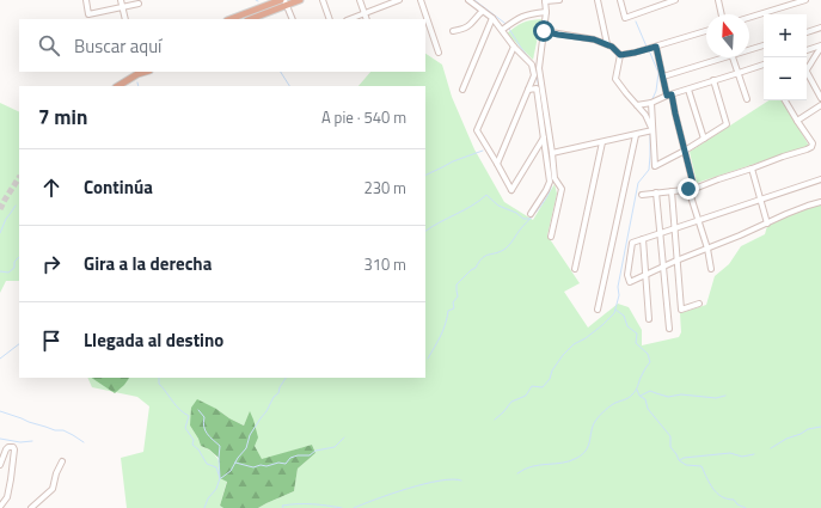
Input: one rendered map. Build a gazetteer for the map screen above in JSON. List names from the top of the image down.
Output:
{
  "north": "top",
  "page": {
    "map_buttons": ["+", "−"],
    "search": "Buscar aquí",
    "heading": ["7 min", "A pie · 540 m"],
    "list": [
      ["Continúa", "230 m"],
      ["Gira a la derecha", "310 m"],
      "Llegada al destino"
    ]
  }
}
